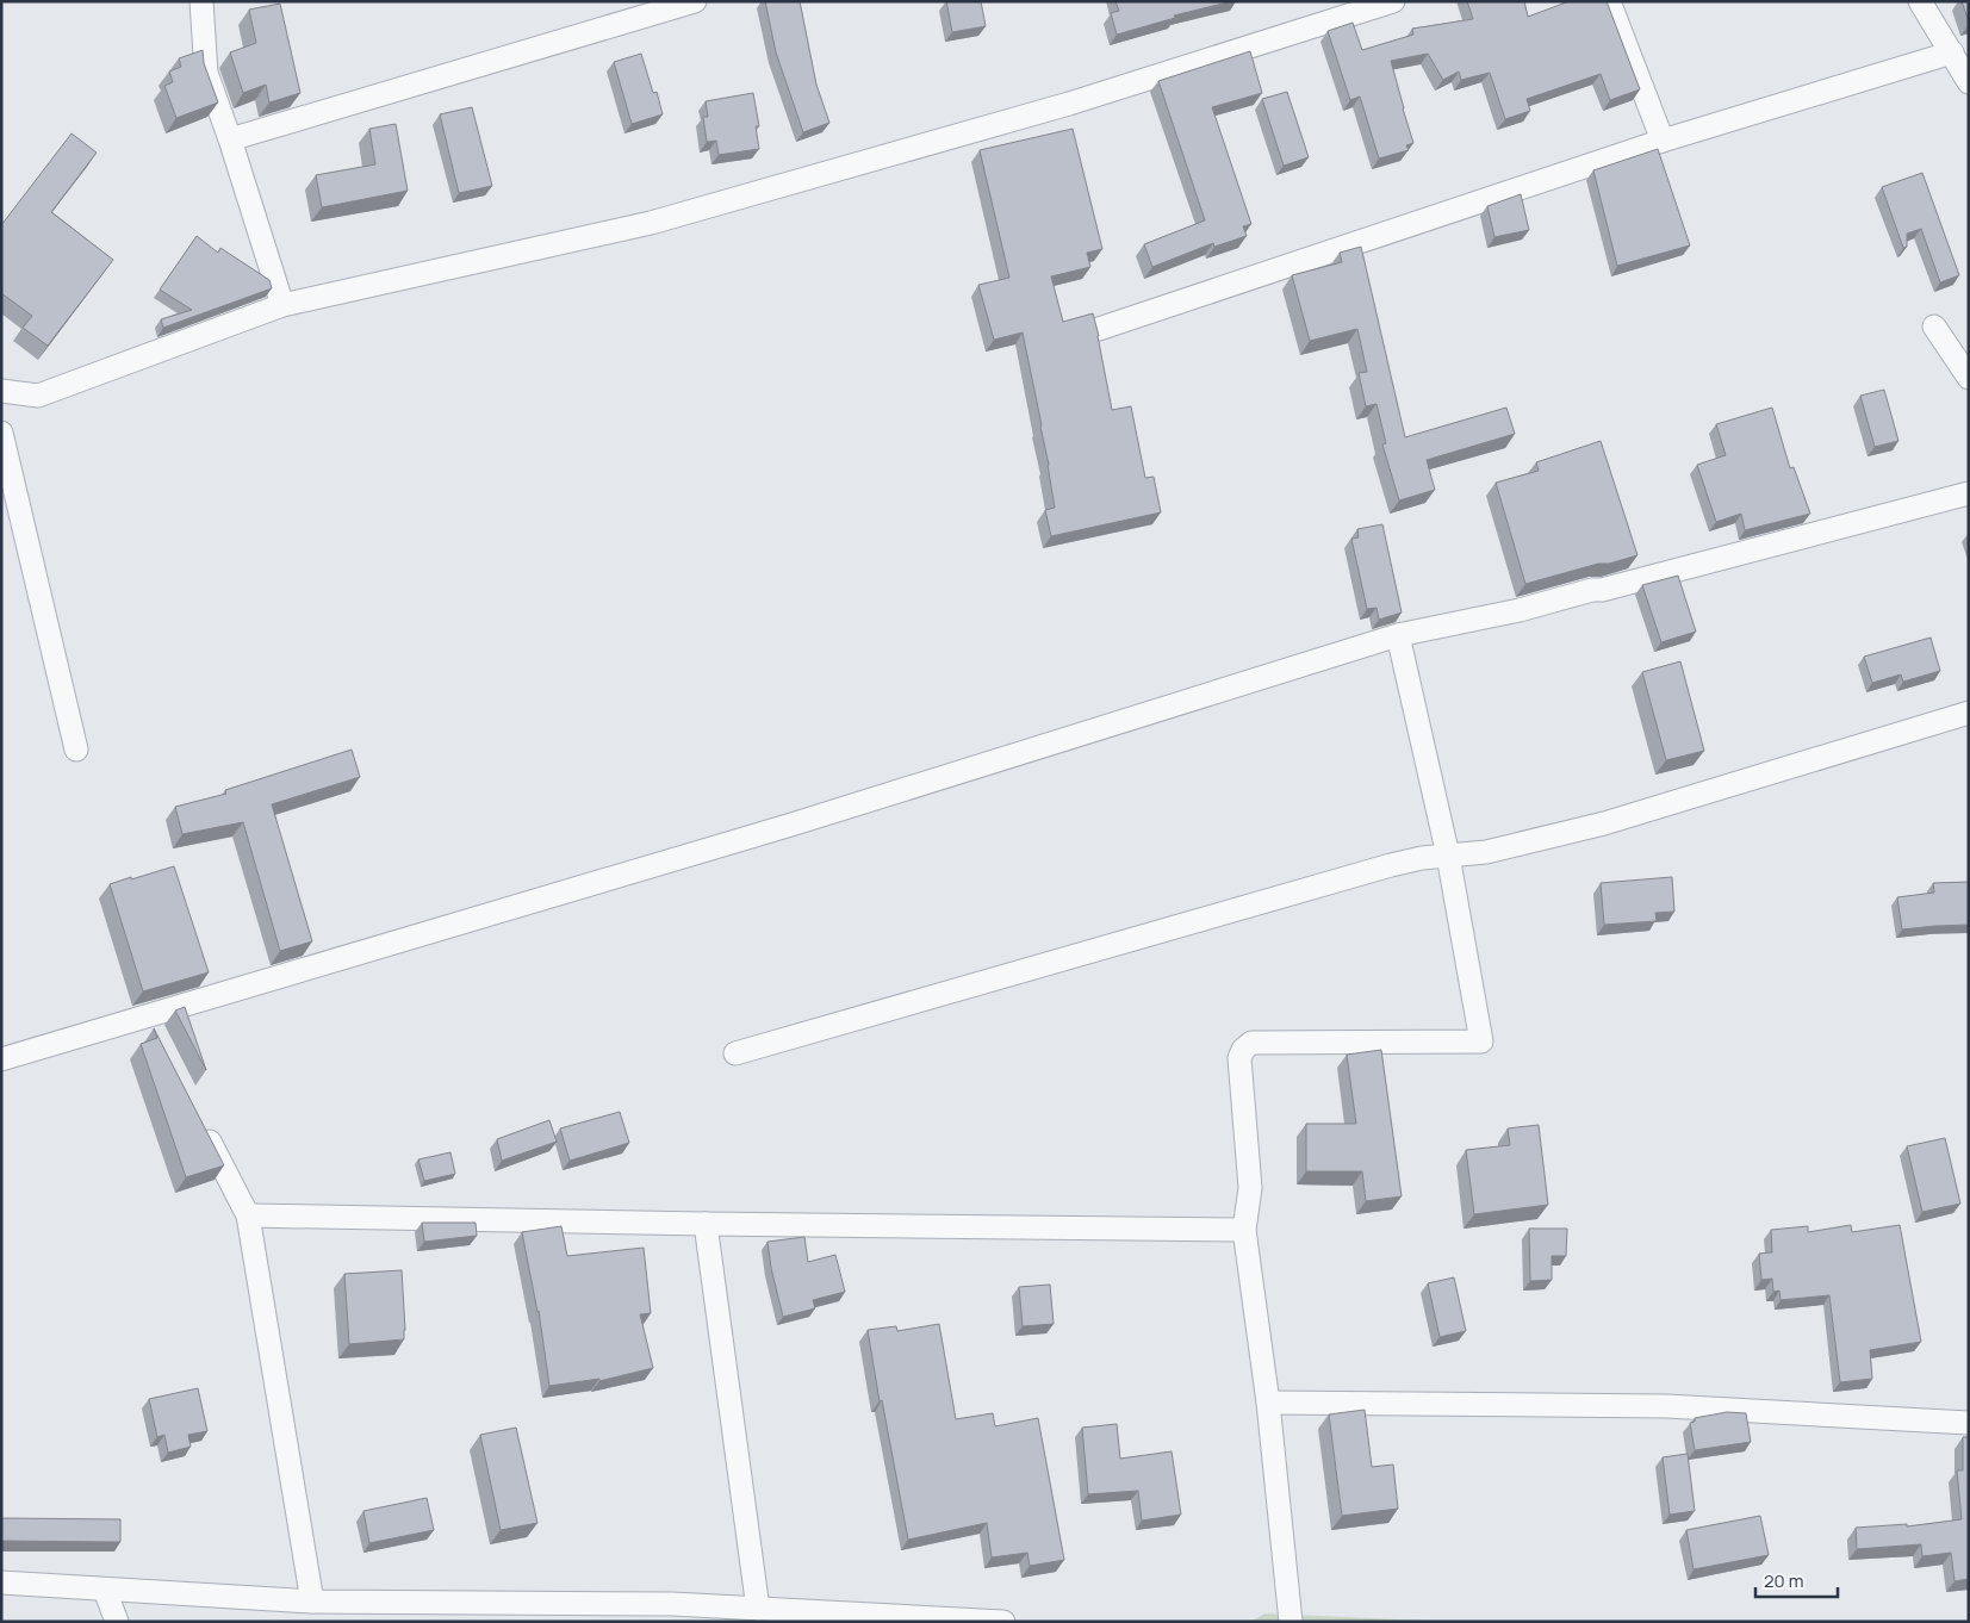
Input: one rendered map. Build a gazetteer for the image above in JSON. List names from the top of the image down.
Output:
{
  "scale_bar": "20 m"
}
